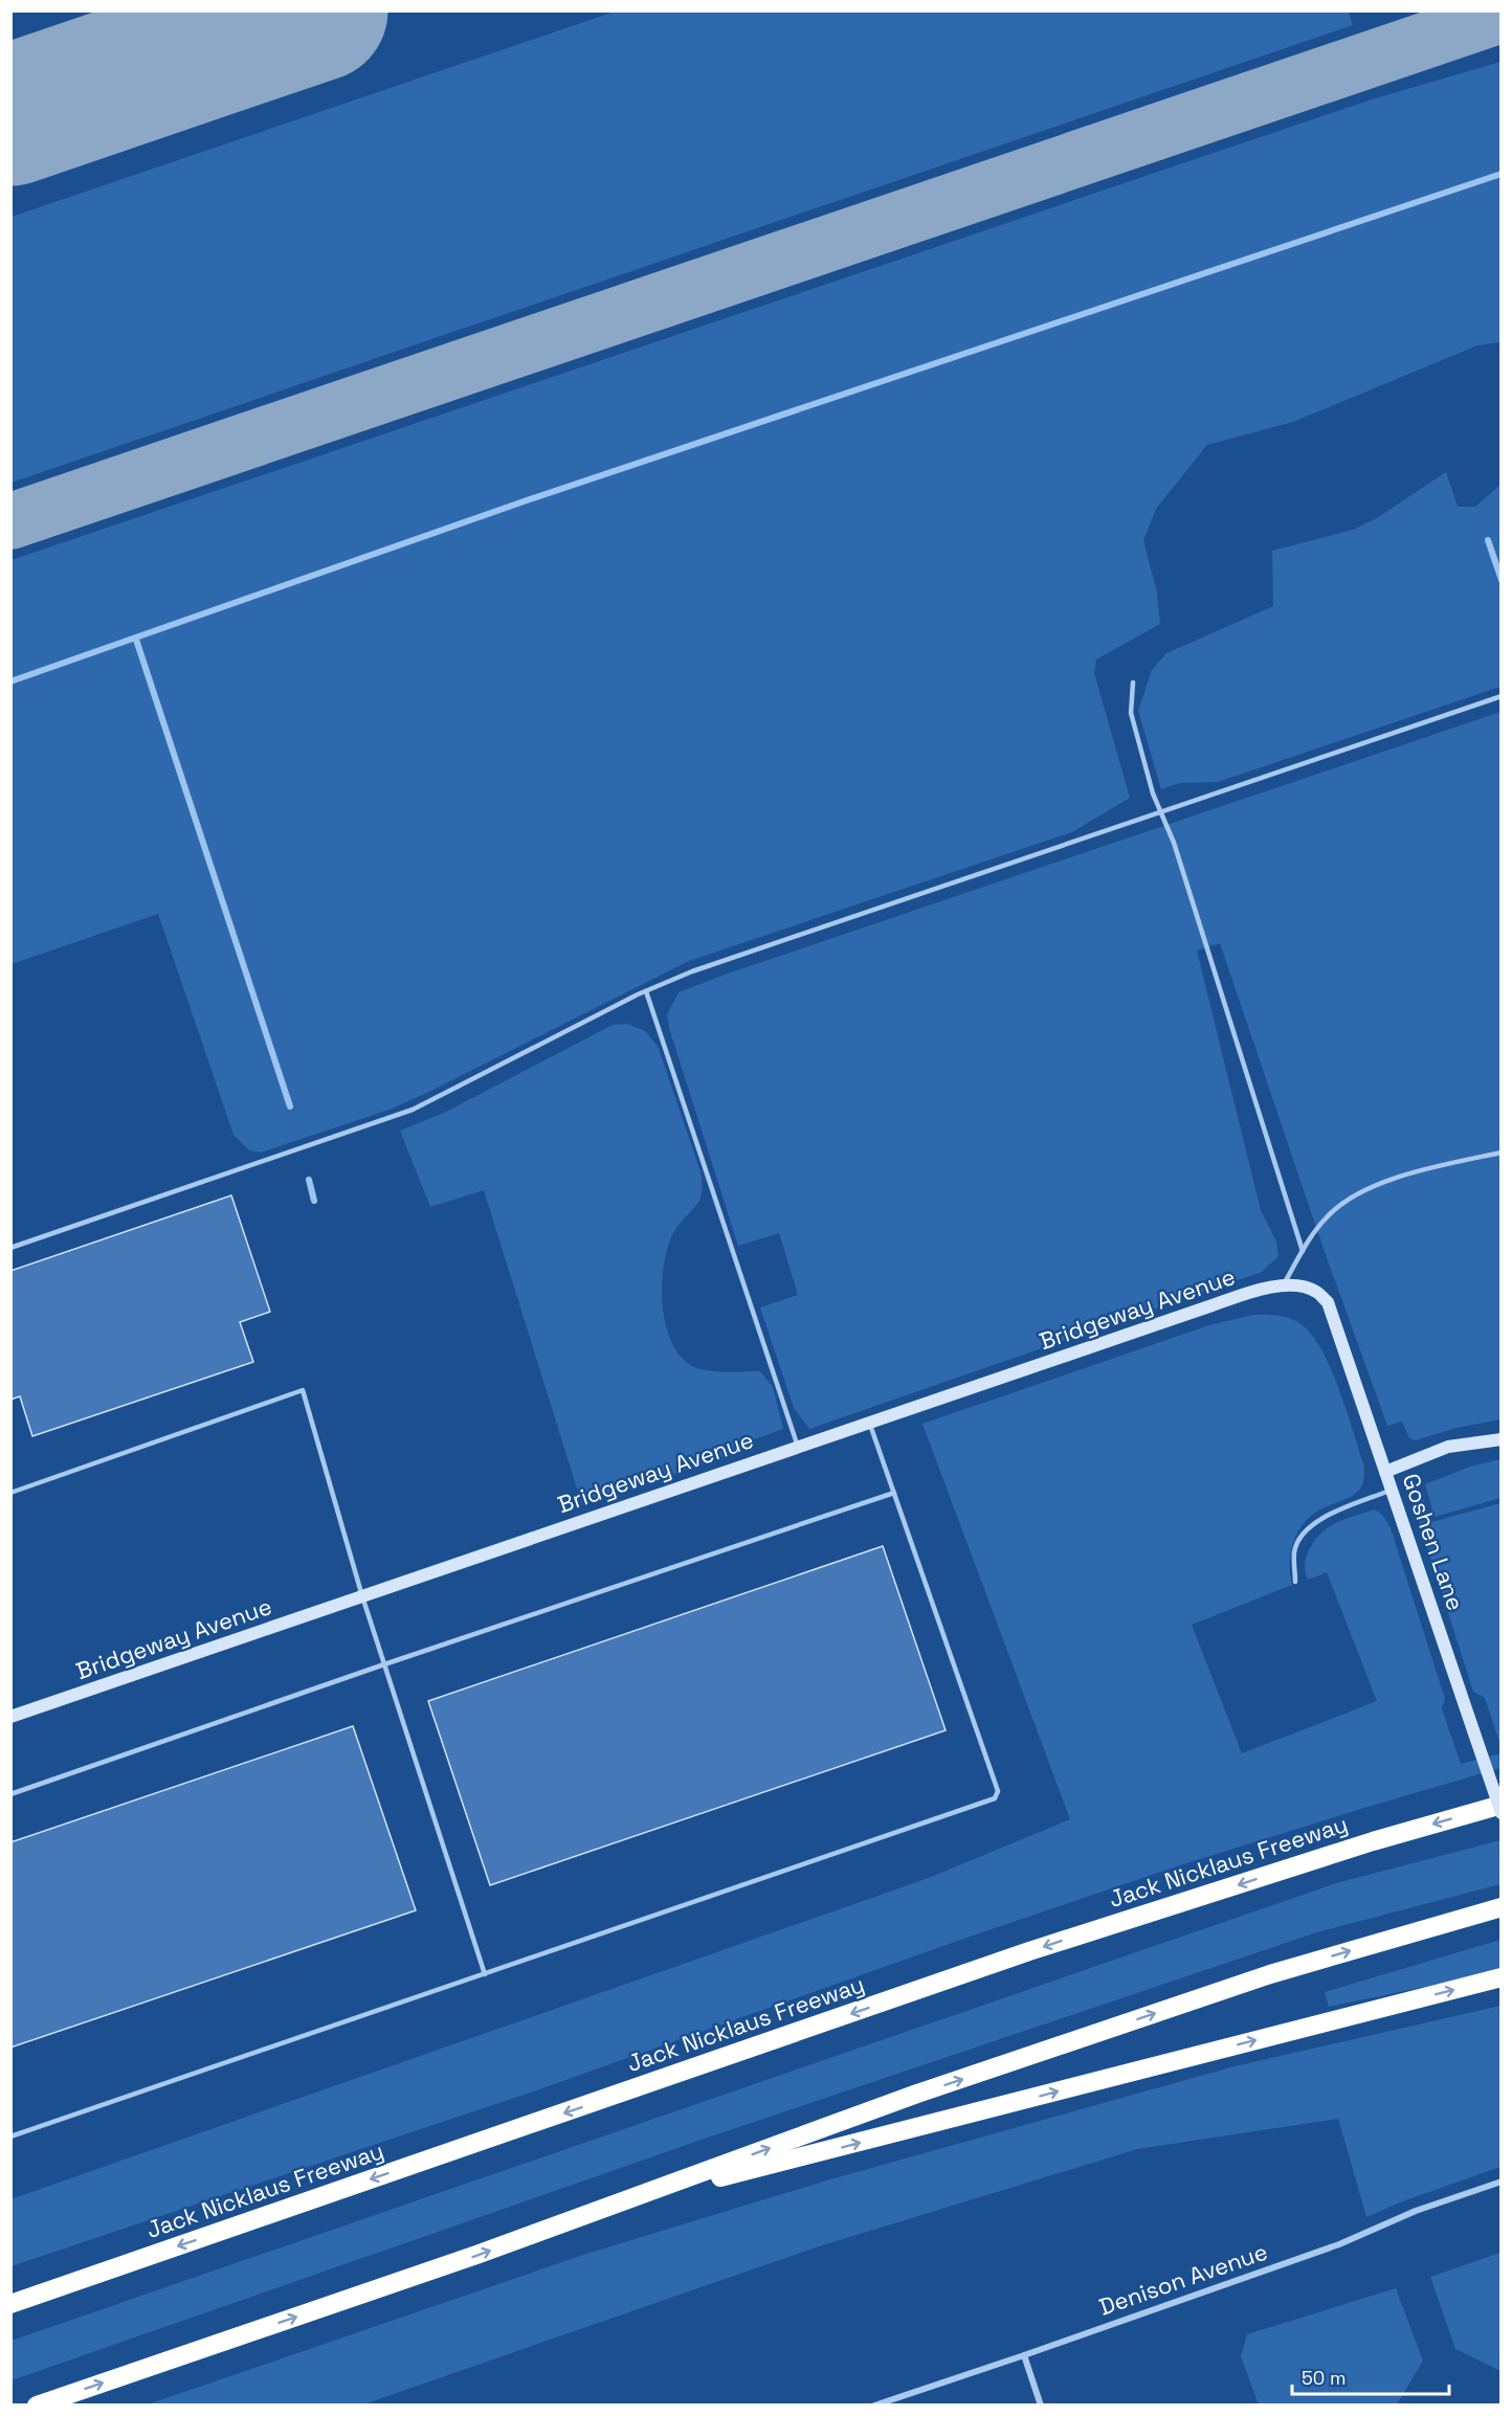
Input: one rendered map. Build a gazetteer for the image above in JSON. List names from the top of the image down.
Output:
{
  "streets": {
    "highway": ["Jack Nicklaus Freeway"],
    "street": ["Bridgeway Avenue", "Goshen Lane", "Denison Avenue"]
  },
  "crossings": [
    ["Bridgeway Avenue", "Goshen Lane"]
  ],
  "scale_bar": "50 m"
}
